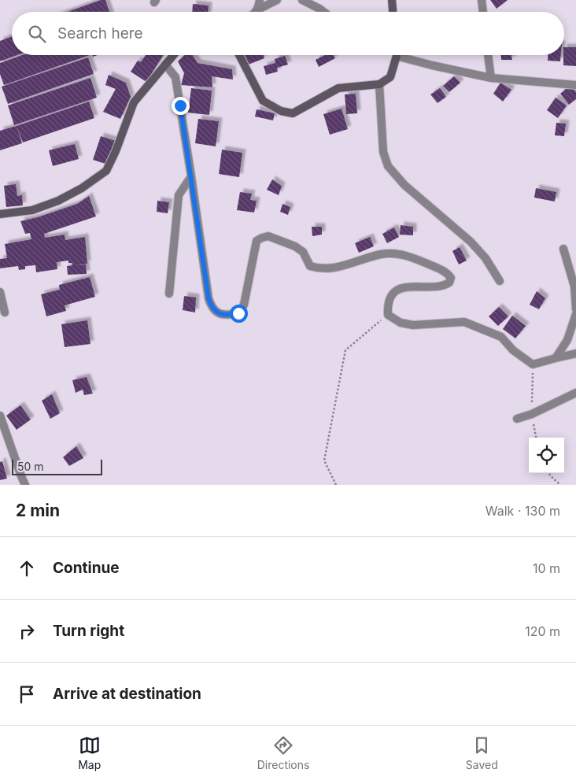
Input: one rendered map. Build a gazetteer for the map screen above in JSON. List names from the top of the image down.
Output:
{
  "scale_bar": "50 m",
  "page": {
    "search": "Search here",
    "scale": "50 m",
    "heading": ["2 min", "Walk · 130 m"],
    "list": [
      ["Continue", "10 m"],
      ["Turn right", "120 m"],
      "Arrive at destination"
    ],
    "nav": ["Map", "Directions", "Saved"]
  }
}
